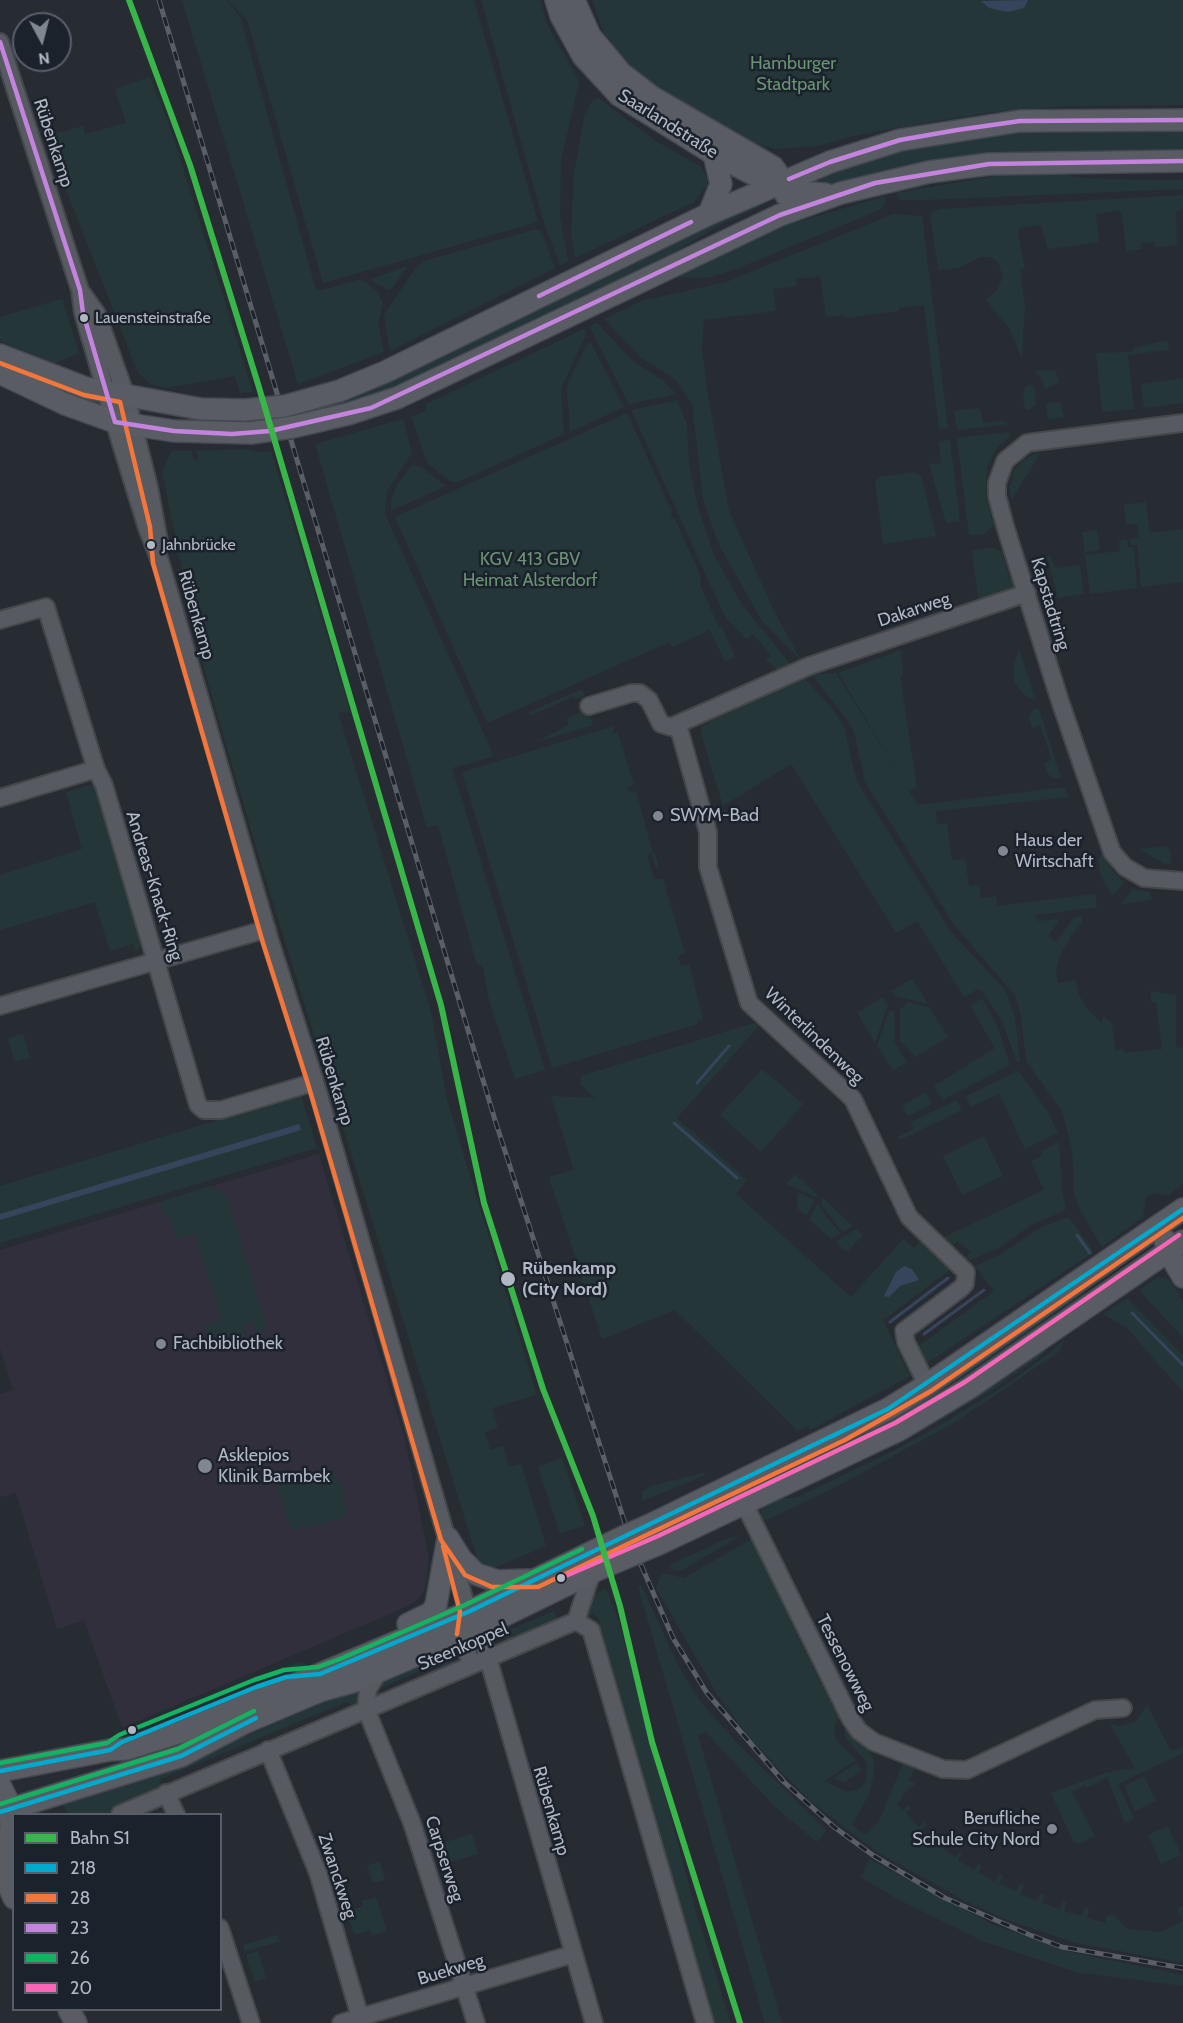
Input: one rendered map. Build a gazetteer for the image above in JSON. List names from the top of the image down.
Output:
{
  "streets": {
    "main road": ["Saarlandstraße"],
    "street": [
      "Rübenkamp",
      "Kapstadtring",
      "Dakarweg",
      "Andreas-Knack-Ring",
      "Winterlindenweg",
      "Steenkoppel",
      "Tessenowweg",
      "Carpserweg",
      "Zwanckweg",
      "Buekweg"
    ]
  },
  "crossings": [
    ["Rübenkamp", "Andreas-Knack-Ring"],
    ["Rübenkamp", "Steenkoppel"],
    ["Rübenkamp", "Buekweg"],
    ["Kapstadtring", "Dakarweg"],
    ["Dakarweg", "Winterlindenweg"],
    ["Steenkoppel", "Carpserweg"],
    ["Steenkoppel", "Zwanckweg"],
    ["Carpserweg", "Buekweg"],
    ["Zwanckweg", "Buekweg"]
  ],
  "parks": ["Hamburger Stadtpark", "KGV 413 GBV Heimat Alsterdorf"],
  "places": [
    "Lauensteinstraße",
    "Jahnbrücke",
    "SWYM-Bad",
    "Haus der Wirtschaft",
    "Rübenkamp (City Nord)",
    "Fachbibliothek",
    "Asklepios Klinik Barmbek",
    "Berufliche Schule City Nord"
  ],
  "lines": [
    "rail line S1",
    "transit line 23",
    "transit line 28",
    "transit line 218",
    "transit line 20",
    "transit line 26"
  ],
  "legend": [
    "Bahn S1",
    "218",
    "28",
    "23",
    "26",
    "20"
  ],
  "north": "bottom"
}
